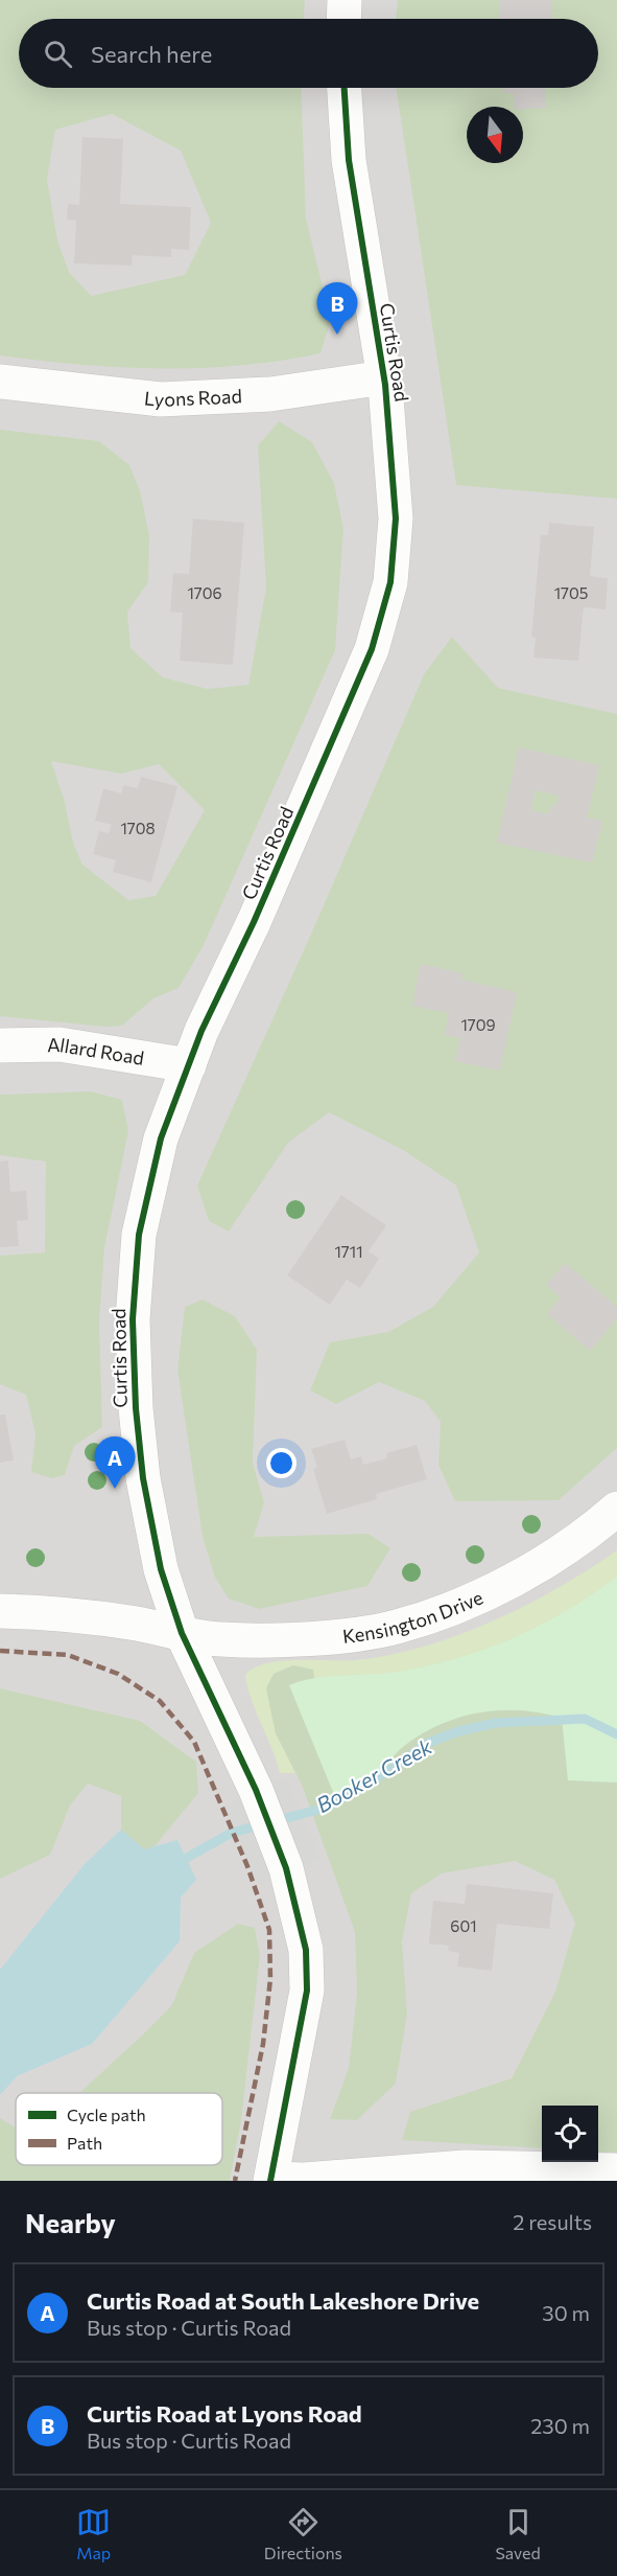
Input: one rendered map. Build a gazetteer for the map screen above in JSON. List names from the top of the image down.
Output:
{
  "streets": {
    "street": [
      "Curtis Road",
      "Lyons Road",
      "Allard Road",
      "Kensington Drive"
    ]
  },
  "crossings": [
    ["Curtis Road", "Lyons Road"],
    ["Curtis Road", "Allard Road"],
    ["Curtis Road", "Kensington Drive"]
  ],
  "water": ["Booker Creek"],
  "house_numbers": [
    "1706",
    "1705",
    "1708",
    "1709",
    "1711",
    "601"
  ],
  "legend": ["Cycle path", "Path"],
  "north": "bottom",
  "page": {
    "search": "Search here",
    "pins": ["B", "A"],
    "heading": ["Nearby", "2 results"],
    "list": [
      {
        "mark": "A",
        "name": "Curtis Road at South Lakeshore Drive",
        "note": "Bus stop · Curtis Road",
        "value": "30 m"
      },
      {
        "mark": "B",
        "name": "Curtis Road at Lyons Road",
        "note": "Bus stop · Curtis Road",
        "value": "230 m"
      }
    ],
    "nav": ["Map", "Directions", "Saved"]
  }
}
